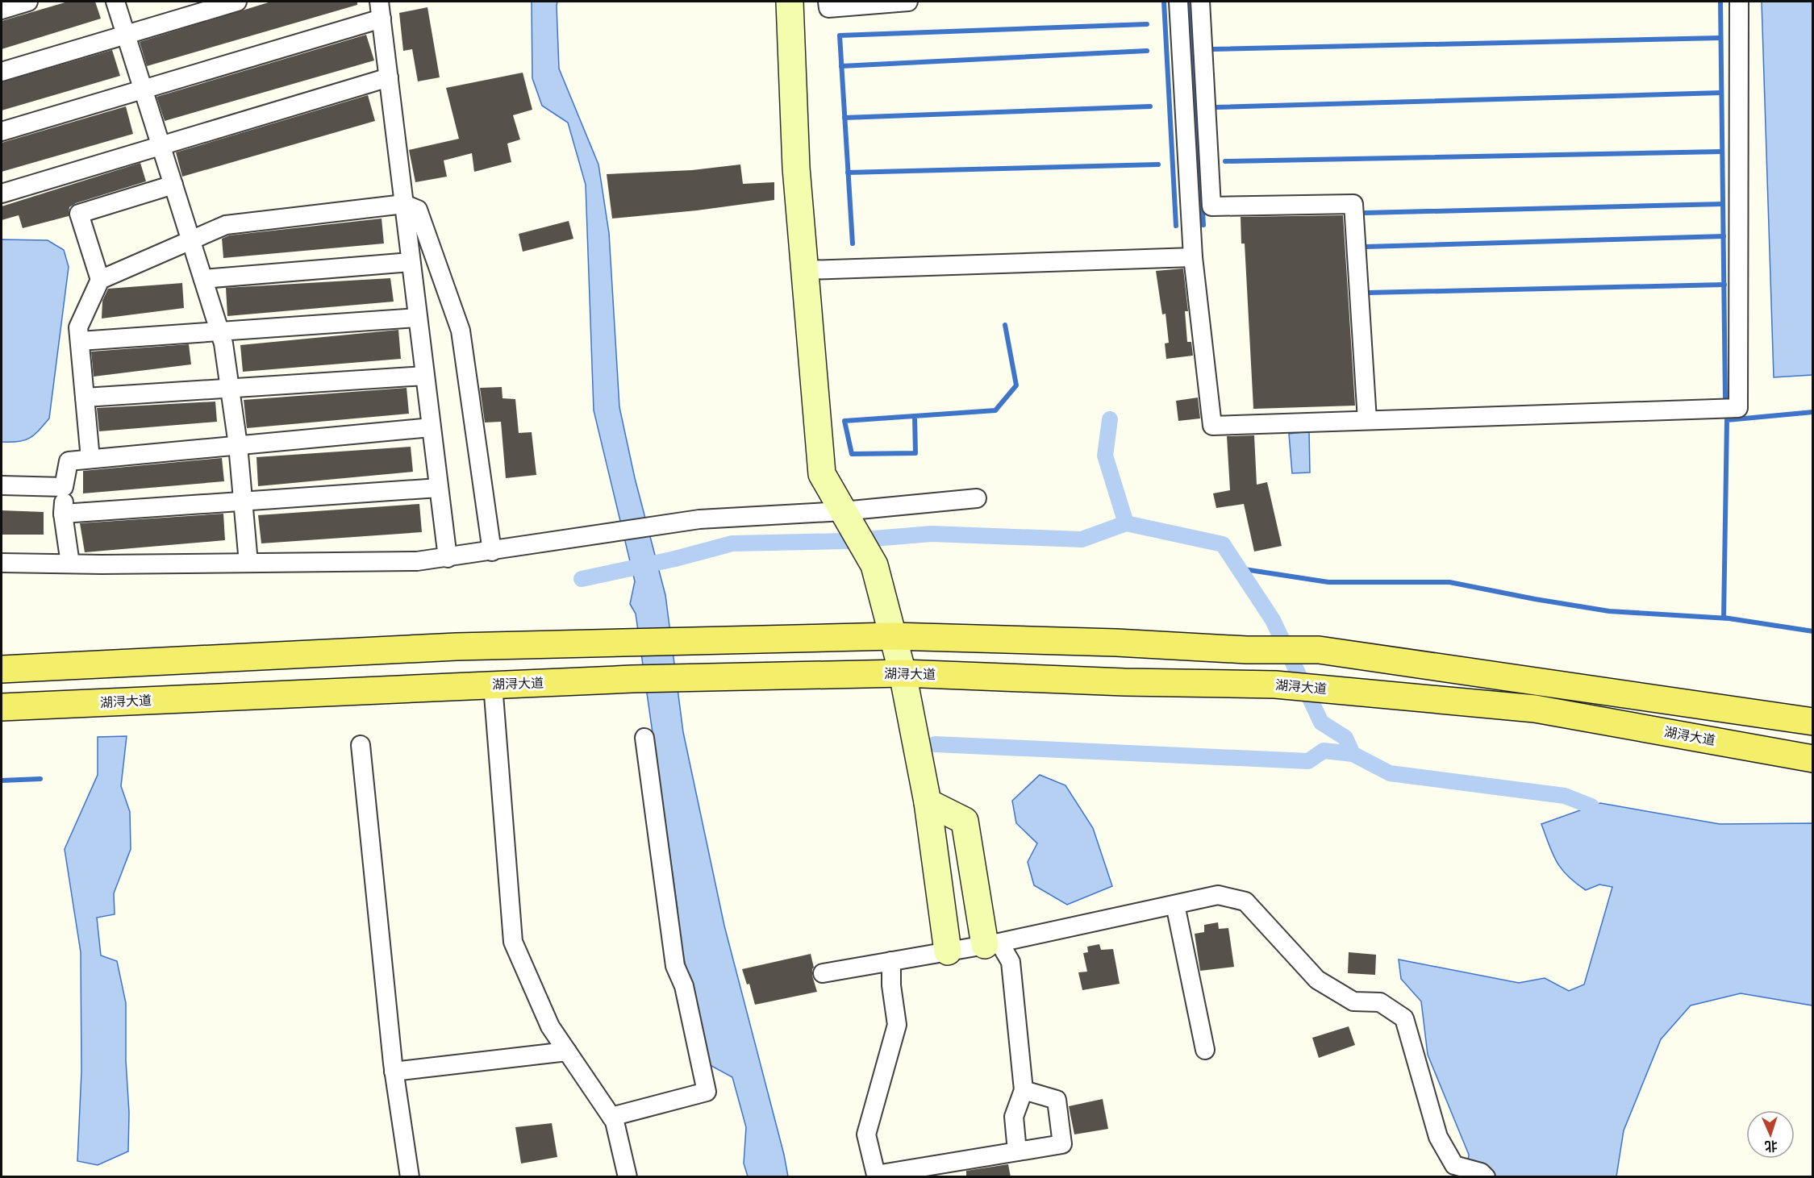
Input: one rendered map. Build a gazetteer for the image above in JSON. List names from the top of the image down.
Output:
{
  "streets": {
    "main road": ["湖浔大道"]
  },
  "north": "bottom"
}
